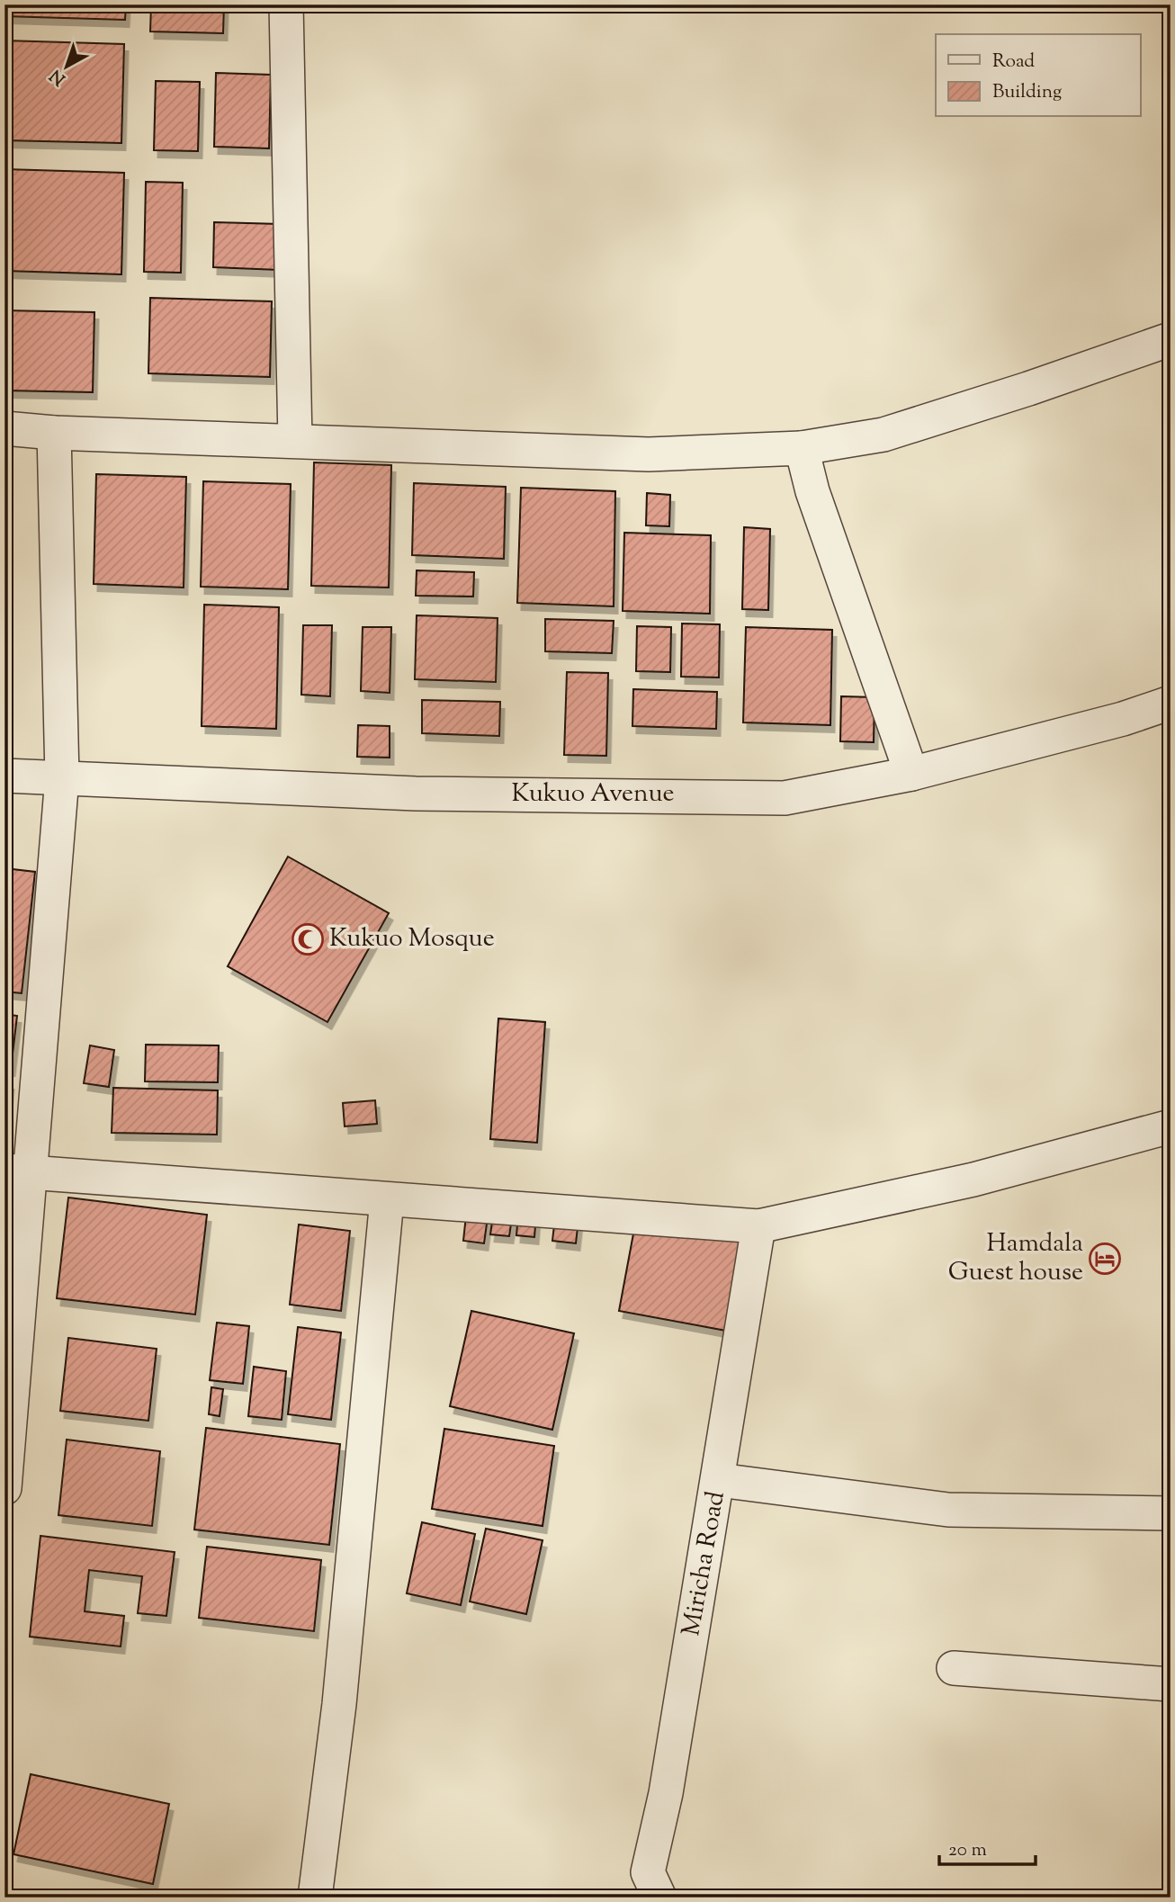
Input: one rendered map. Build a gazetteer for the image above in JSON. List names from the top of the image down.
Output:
{
  "streets": {
    "street": ["Kukuo Avenue", "Miricha Road"]
  },
  "places": {
    "mosque": ["Kukuo Mosque"],
    "hotel": ["Hamdala Guest house"]
  },
  "legend": ["Road", "Building"],
  "scale_bar": "20 m",
  "north": "bottom left"
}
